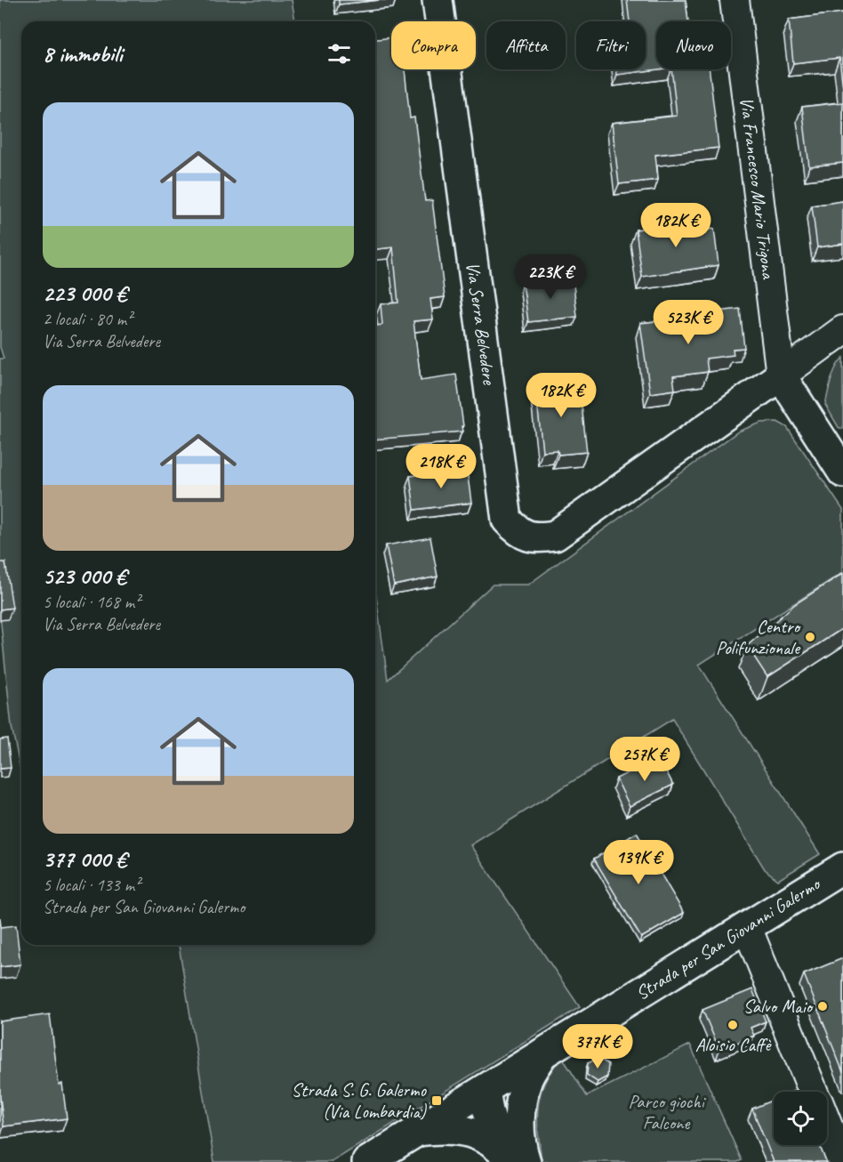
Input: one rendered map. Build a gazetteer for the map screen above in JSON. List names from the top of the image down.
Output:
{
  "streets": {
    "street": ["Via Francesco Mario Trigona", "Via Serra Belvedere", "Strada per San Giovanni Galermo"]
  },
  "crossings": [
    ["Via Francesco Mario Trigona", "Via Serra Belvedere"]
  ],
  "parks": ["Parco giochi Falcone"],
  "places": {
    "other": ["Centro Polifunzionale", "Salvo Maio", "Aloisio Caffè"],
    "transit": ["Strada S. G. Galermo (Via Lombardia)"]
  },
  "page": {
    "chip": [
      "Compra",
      "Affitta",
      "Filtri",
      "Nuovo"
    ],
    "heading": "8 immobili",
    "list": [
      {
        "name": "223 000 €",
        "note": "2 locali · 80 m² · Via Serra Belvedere"
      },
      {
        "name": "523 000 €",
        "note": "5 locali · 168 m² · Via Serra Belvedere"
      },
      {
        "name": "377 000 €",
        "note": "5 locali · 133 m² · Strada per San Giovanni Galermo"
      }
    ],
    "price": [
      "182K €",
      "223K €",
      "523K €",
      "182K €",
      "218K €",
      "257K €",
      "139K €",
      "377K €"
    ]
  }
}
